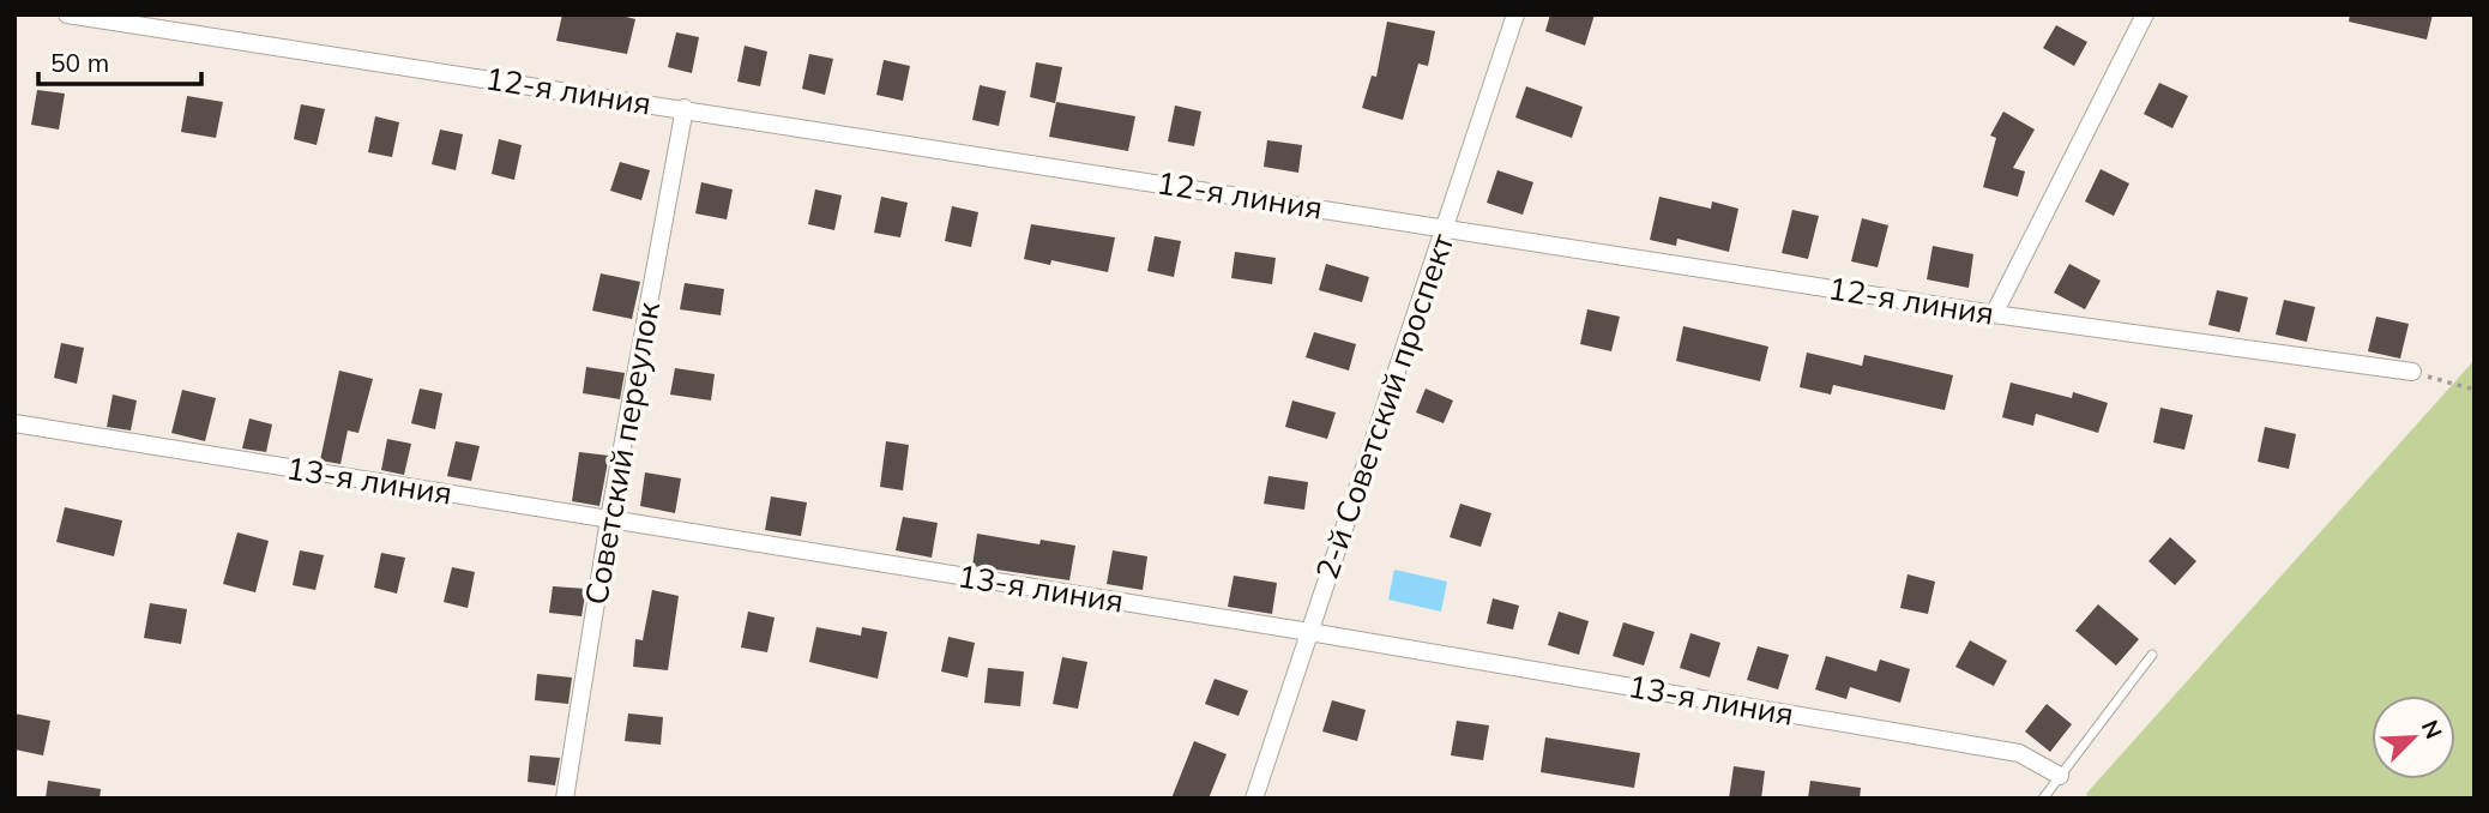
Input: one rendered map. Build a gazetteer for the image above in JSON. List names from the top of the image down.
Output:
{
  "streets": {
    "street": [
      "12-я линия",
      "2-й Советский проспект",
      "Советский переулок",
      "13-я линия"
    ]
  },
  "crossings": [
    ["12-я линия", "2-й Советский проспект"],
    ["12-я линия", "Советский переулок"],
    ["2-й Советский проспект", "13-я линия"],
    ["Советский переулок", "13-я линия"]
  ],
  "scale_bar": "50 m",
  "north": "top right"
}
